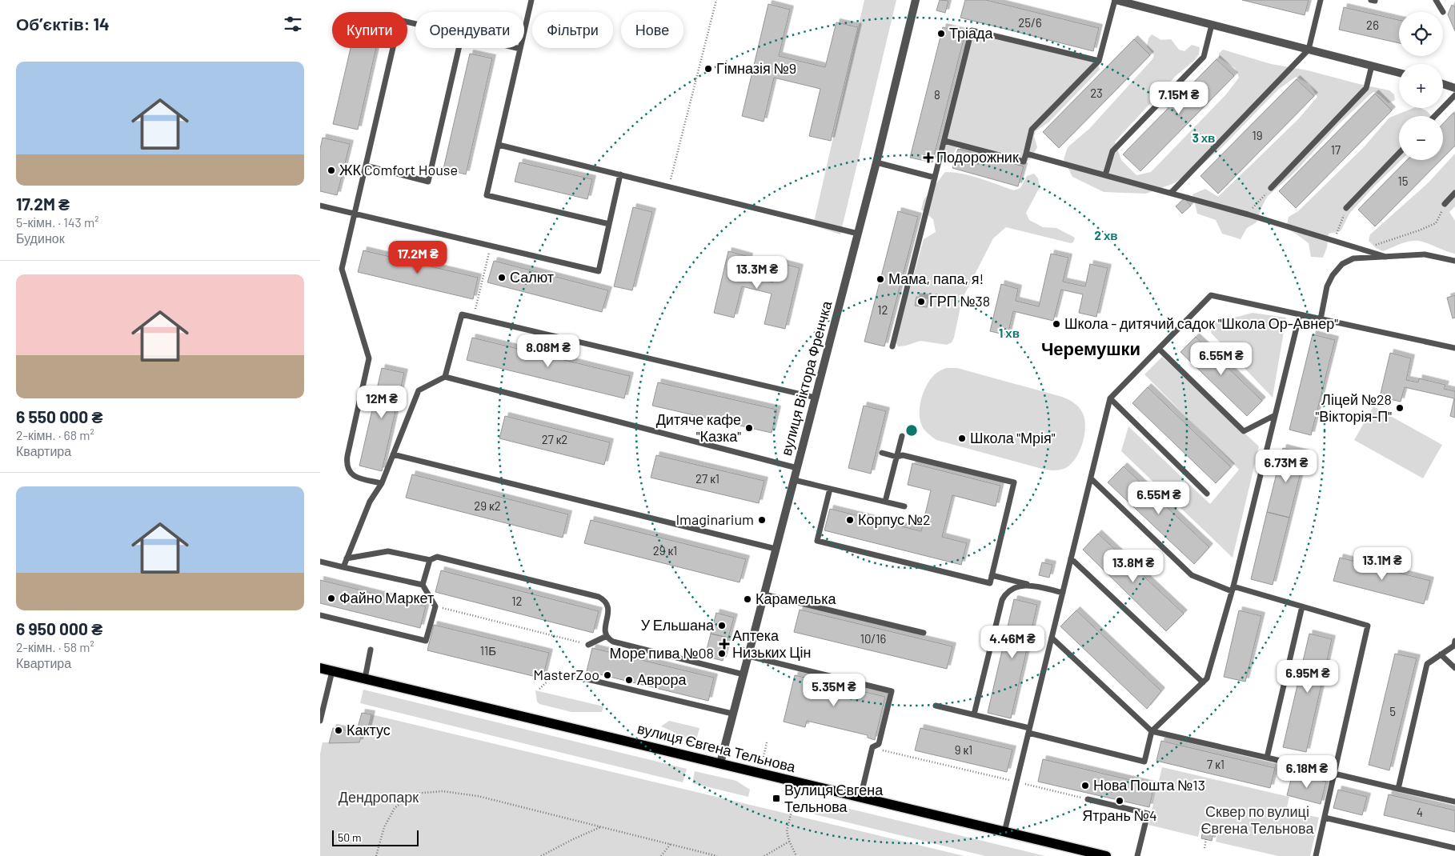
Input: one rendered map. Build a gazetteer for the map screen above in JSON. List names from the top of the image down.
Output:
{
  "streets": {
    "main road": ["вулиця Євгена Тельнова"],
    "street": ["вулиця Віктора Френчка"]
  },
  "crossings": [
    ["вулиця Віктора Френчка", "вулиця Євгена Тельнова"]
  ],
  "districts": ["Черемушки"],
  "parks": ["Дендропарк", "Сквер по вулиці Євгена Тельнова"],
  "places": {
    "other": [
      "Тріада",
      "Гімназія №9",
      "ЖК Comfort House",
      "Салют",
      "Мама, папа, я!",
      "ГРП №38",
      "Школа - дитячий садок \"Школа Ор-Авнер\"",
      "Ліцей №28 \"Вікторія-П\"",
      "Дитяче кафе \"Казка\"",
      "Школа \"Мрія\"",
      "Imaginarium",
      "Корпус №2",
      "Файно Маркет",
      "Карамелька",
      "У Ельшана",
      "Море пива №08",
      "MasterZoo",
      "Аврора",
      "Кактус",
      "Нова Пошта №13",
      "Ятрань №4"
    ],
    "health": ["Подорожник", "Аптека Низьких Цін"],
    "transit": ["Вулиця Євгена Тельнова"]
  },
  "house_numbers": [
    "25/6",
    "26",
    "23",
    "8",
    "19",
    "17",
    "15",
    "12",
    "27 к2",
    "27 к1",
    "29 к2",
    "29 к1",
    "12",
    "10/16",
    "11Б",
    "5",
    "9 к1",
    "7 к1",
    "4"
  ],
  "scale_bar": "50 m",
  "page": {
    "heading": "Об’єктів: 14",
    "map_buttons": ["+", "−"],
    "chip": [
      "Купити",
      "Орендувати",
      "Фільтри",
      "Нове"
    ],
    "list": [
      {
        "name": "17.2M ₴",
        "note": "5-кімн. · 143 m² · Будинок"
      },
      {
        "name": "6 550 000 ₴",
        "note": "2-кімн. · 68 m² · Квартира"
      },
      {
        "name": "6 950 000 ₴",
        "note": "2-кімн. · 58 m² · Квартира"
      }
    ],
    "price": [
      "7.15M ₴",
      "17.2M ₴",
      "13.3M ₴",
      "8.08M ₴",
      "6.55M ₴",
      "12M ₴",
      "6.73M ₴",
      "6.55M ₴",
      "13.1M ₴",
      "13.8M ₴",
      "4.46M ₴",
      "6.95M ₴",
      "5.35M ₴",
      "6.18M ₴"
    ],
    "scale": "50 m"
  },
  "rings": ["3 хв", "2 хв", "1 хв"]
}
